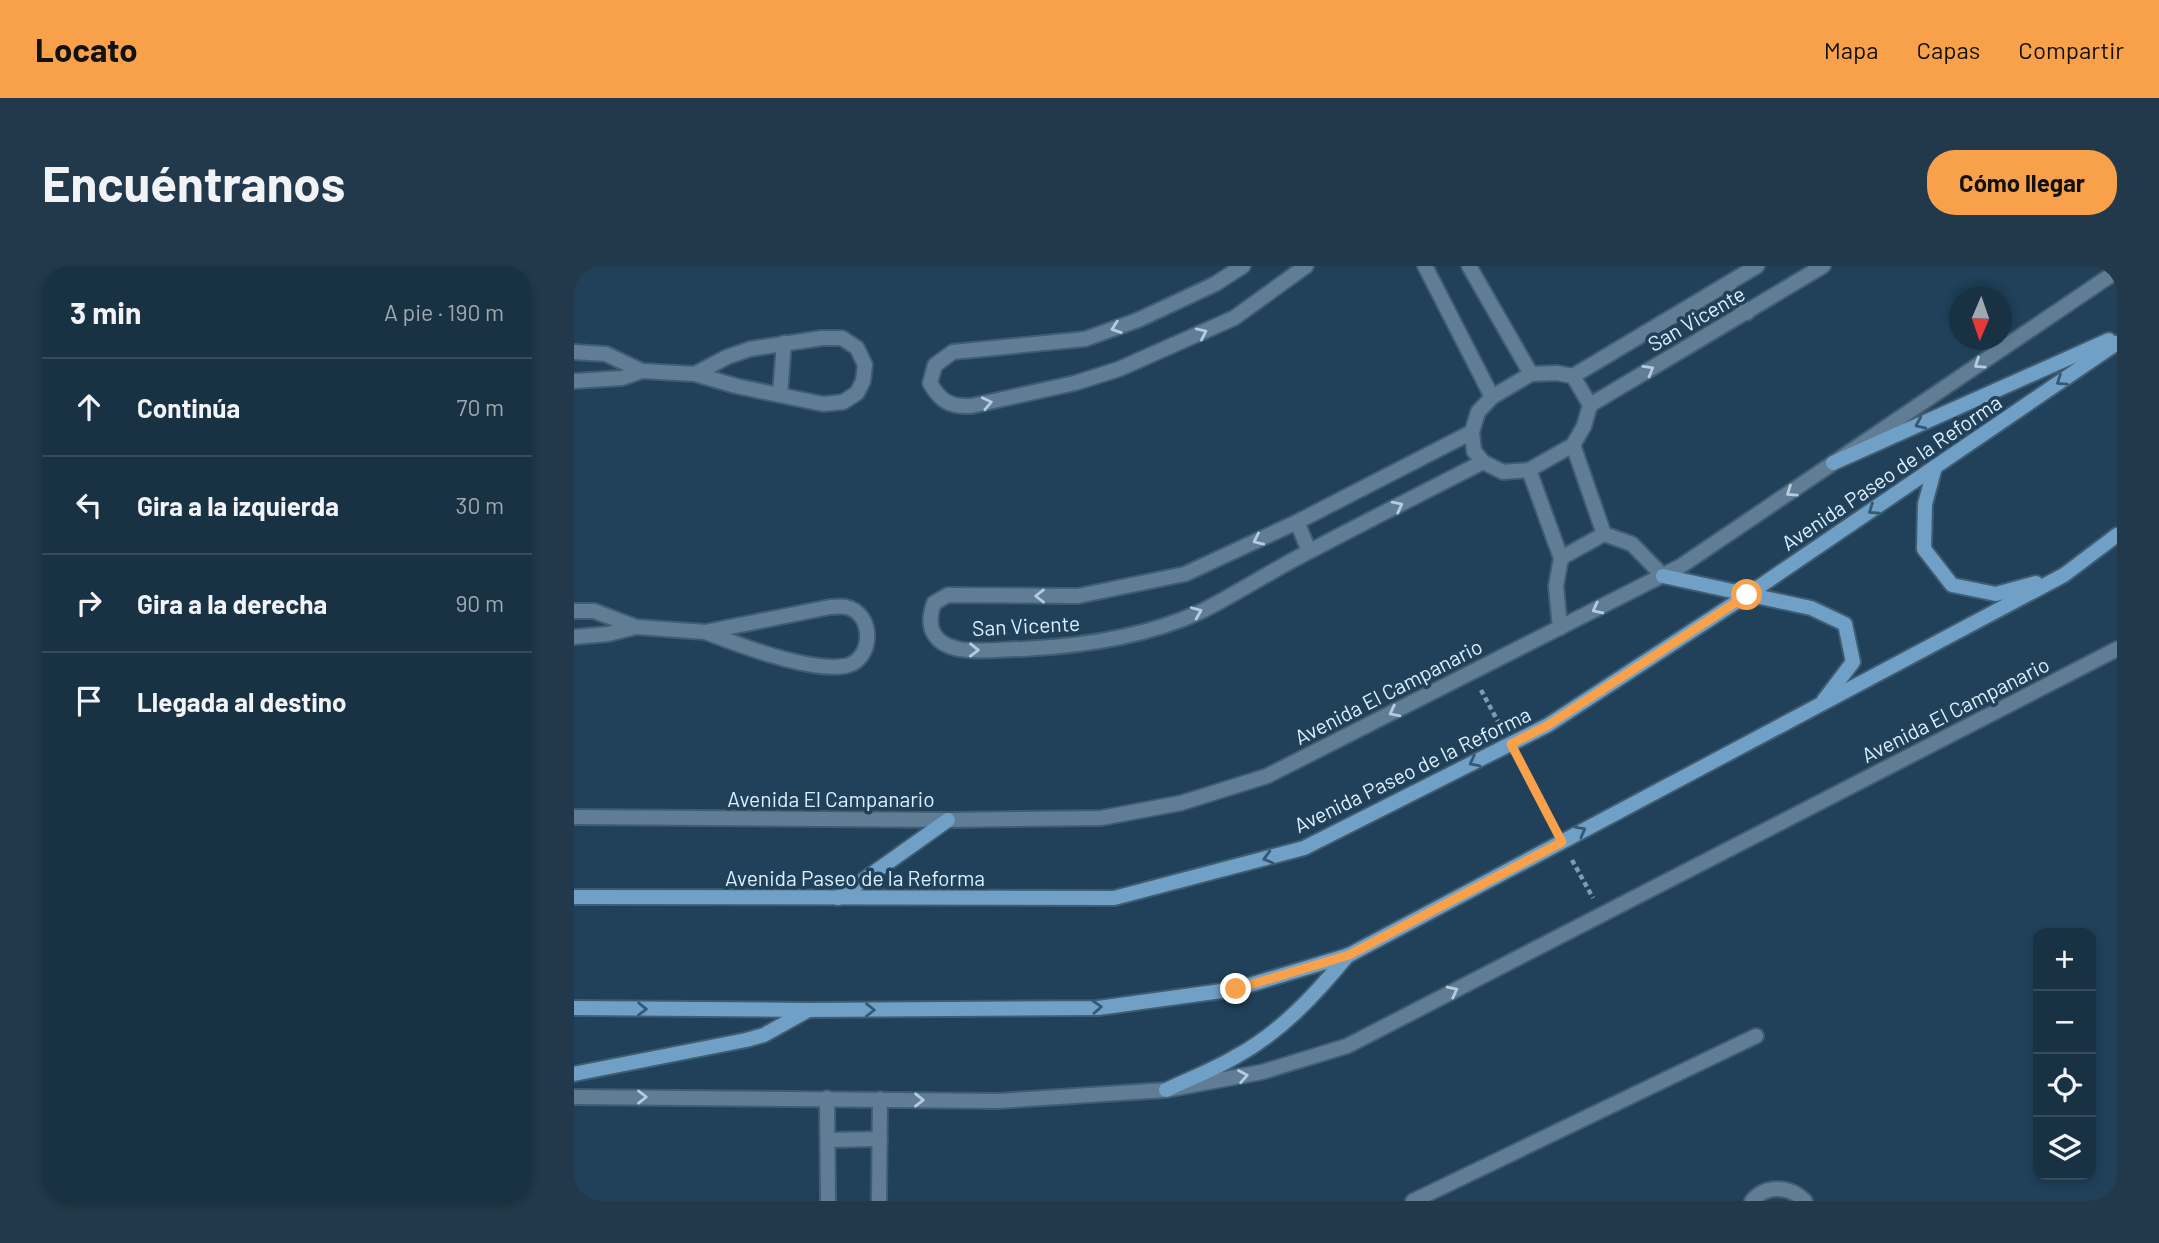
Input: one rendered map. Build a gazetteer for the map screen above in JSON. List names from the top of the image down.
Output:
{
  "streets": {
    "street": ["San Vicente", "Avenida Paseo de la Reforma", "Avenida El Campanario"]
  },
  "north": "bottom",
  "page": {
    "header": "Locato",
    "nav": ["Mapa", "Capas", "Compartir"],
    "buttons": "Cómo llegar",
    "title": "Encuéntranos",
    "heading": ["3 min", "A pie · 190 m"],
    "list": [
      ["Continúa", "70 m"],
      ["Gira a la izquierda", "30 m"],
      ["Gira a la derecha", "90 m"],
      "Llegada al destino"
    ],
    "map_buttons": ["+", "−"]
  }
}
